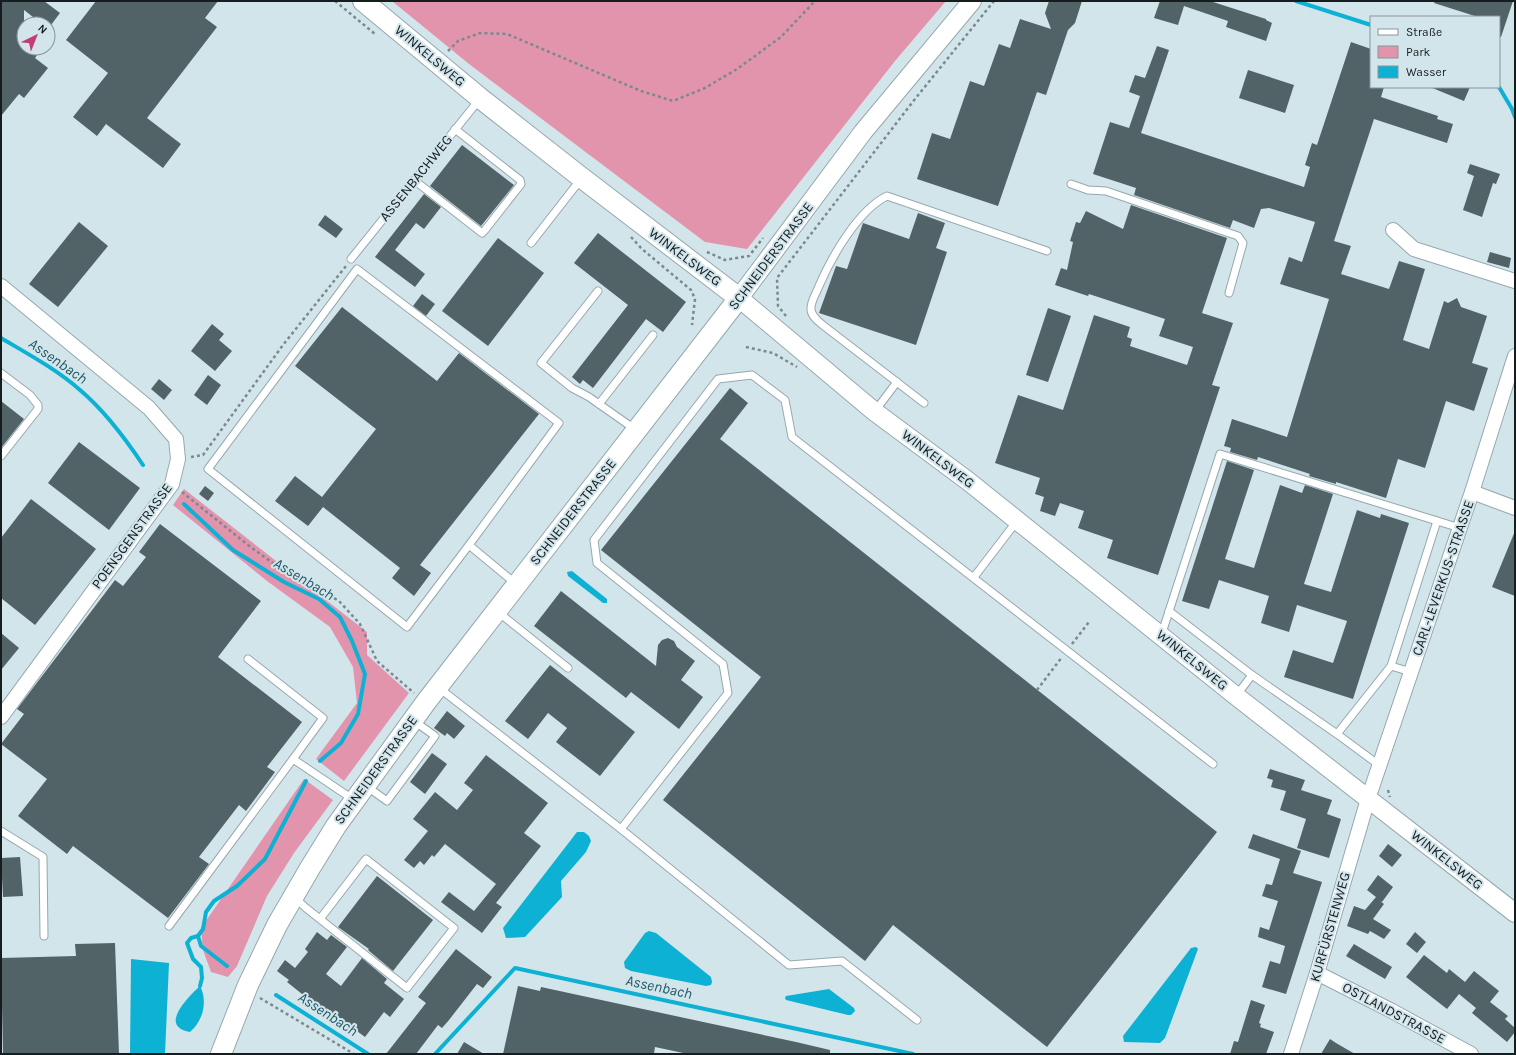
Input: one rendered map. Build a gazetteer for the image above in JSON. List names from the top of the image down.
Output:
{
  "streets": {
    "main road": ["WINKELSWEG", "SCHNEIDERSTRASSE"],
    "street": [
      "POENSGENSTRASSE",
      "CARL-LEVERKUS-STRASSE",
      "KURFÜRSTENWEG",
      "OSTLANDSTRASSE"
    ],
    "lane": ["ASSENBACHWEG"]
  },
  "crossings": [
    ["WINKELSWEG", "ASSENBACHWEG"],
    ["WINKELSWEG", "SCHNEIDERSTRASSE"],
    ["WINKELSWEG", "CARL-LEVERKUS-STRASSE"],
    ["WINKELSWEG", "KURFÜRSTENWEG"],
    ["CARL-LEVERKUS-STRASSE", "KURFÜRSTENWEG"],
    ["KURFÜRSTENWEG", "OSTLANDSTRASSE"]
  ],
  "water": ["Assenbach"],
  "legend": ["Straße", "Park", "Wasser"],
  "north": "top right"
}
